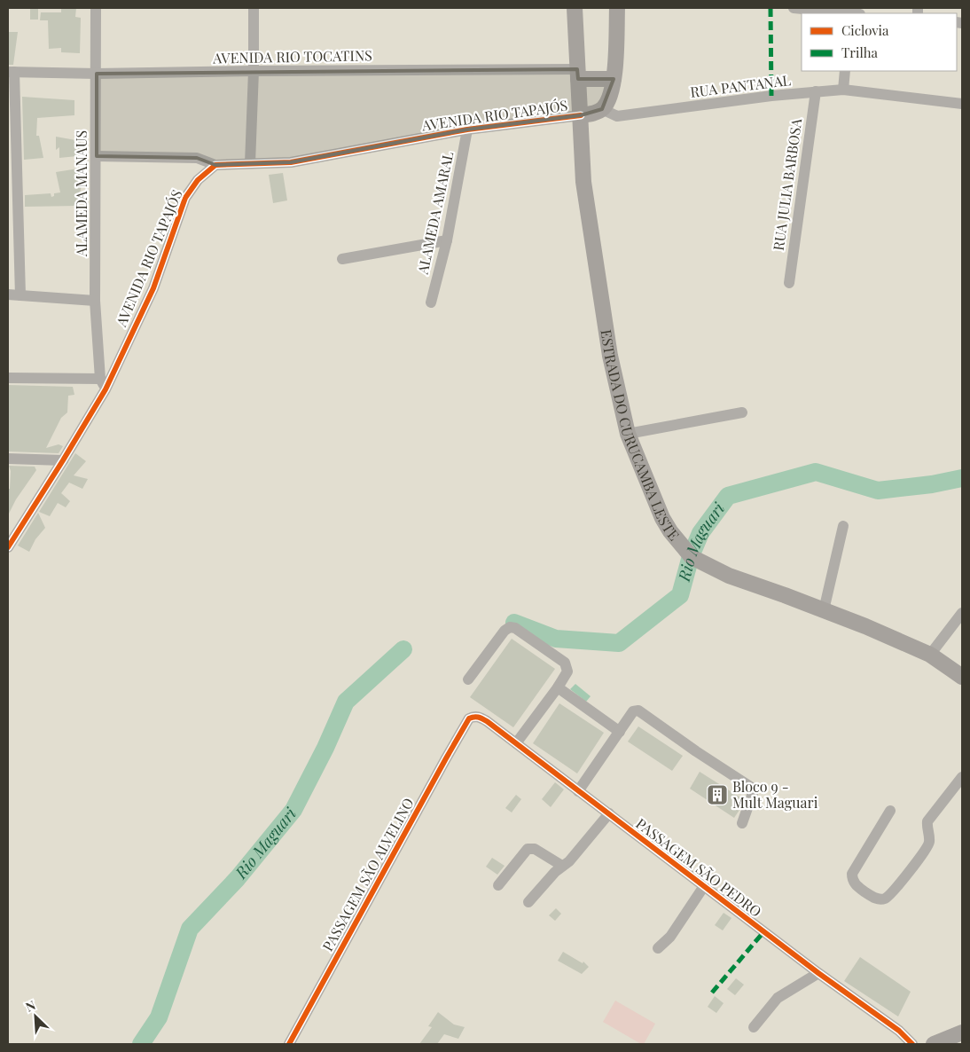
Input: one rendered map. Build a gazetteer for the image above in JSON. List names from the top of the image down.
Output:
{
  "streets": {
    "main road": ["ESTRADA DO CURUCAMBA LESTE"],
    "street": [
      "AVENIDA RIO TOCATINS",
      "RUA PANTANAL",
      "AVENIDA RIO TAPAJÓS",
      "RUA JULIA BARBOSA",
      "ALAMEDA MANAUS",
      "ALAMEDA AMARAL",
      "PASSAGEM SÃO PEDRO",
      "PASSAGEM SÃO ALVELINO"
    ]
  },
  "crossings": [
    ["AVENIDA RIO TOCATINS", "ALAMEDA MANAUS"],
    ["AVENIDA RIO TOCATINS", "ESTRADA DO CURUCAMBA LESTE"],
    ["RUA PANTANAL", "RUA JULIA BARBOSA"],
    ["AVENIDA RIO TAPAJÓS", "ALAMEDA AMARAL"],
    ["AVENIDA RIO TAPAJÓS", "ESTRADA DO CURUCAMBA LESTE"],
    ["PASSAGEM SÃO PEDRO", "PASSAGEM SÃO ALVELINO"]
  ],
  "water": ["Rio Maguari"],
  "places": {
    "building": ["Bloco 9 - Mult Maguari"]
  },
  "legend": ["Ciclovia", "Trilha"],
  "north": "top left"
}
